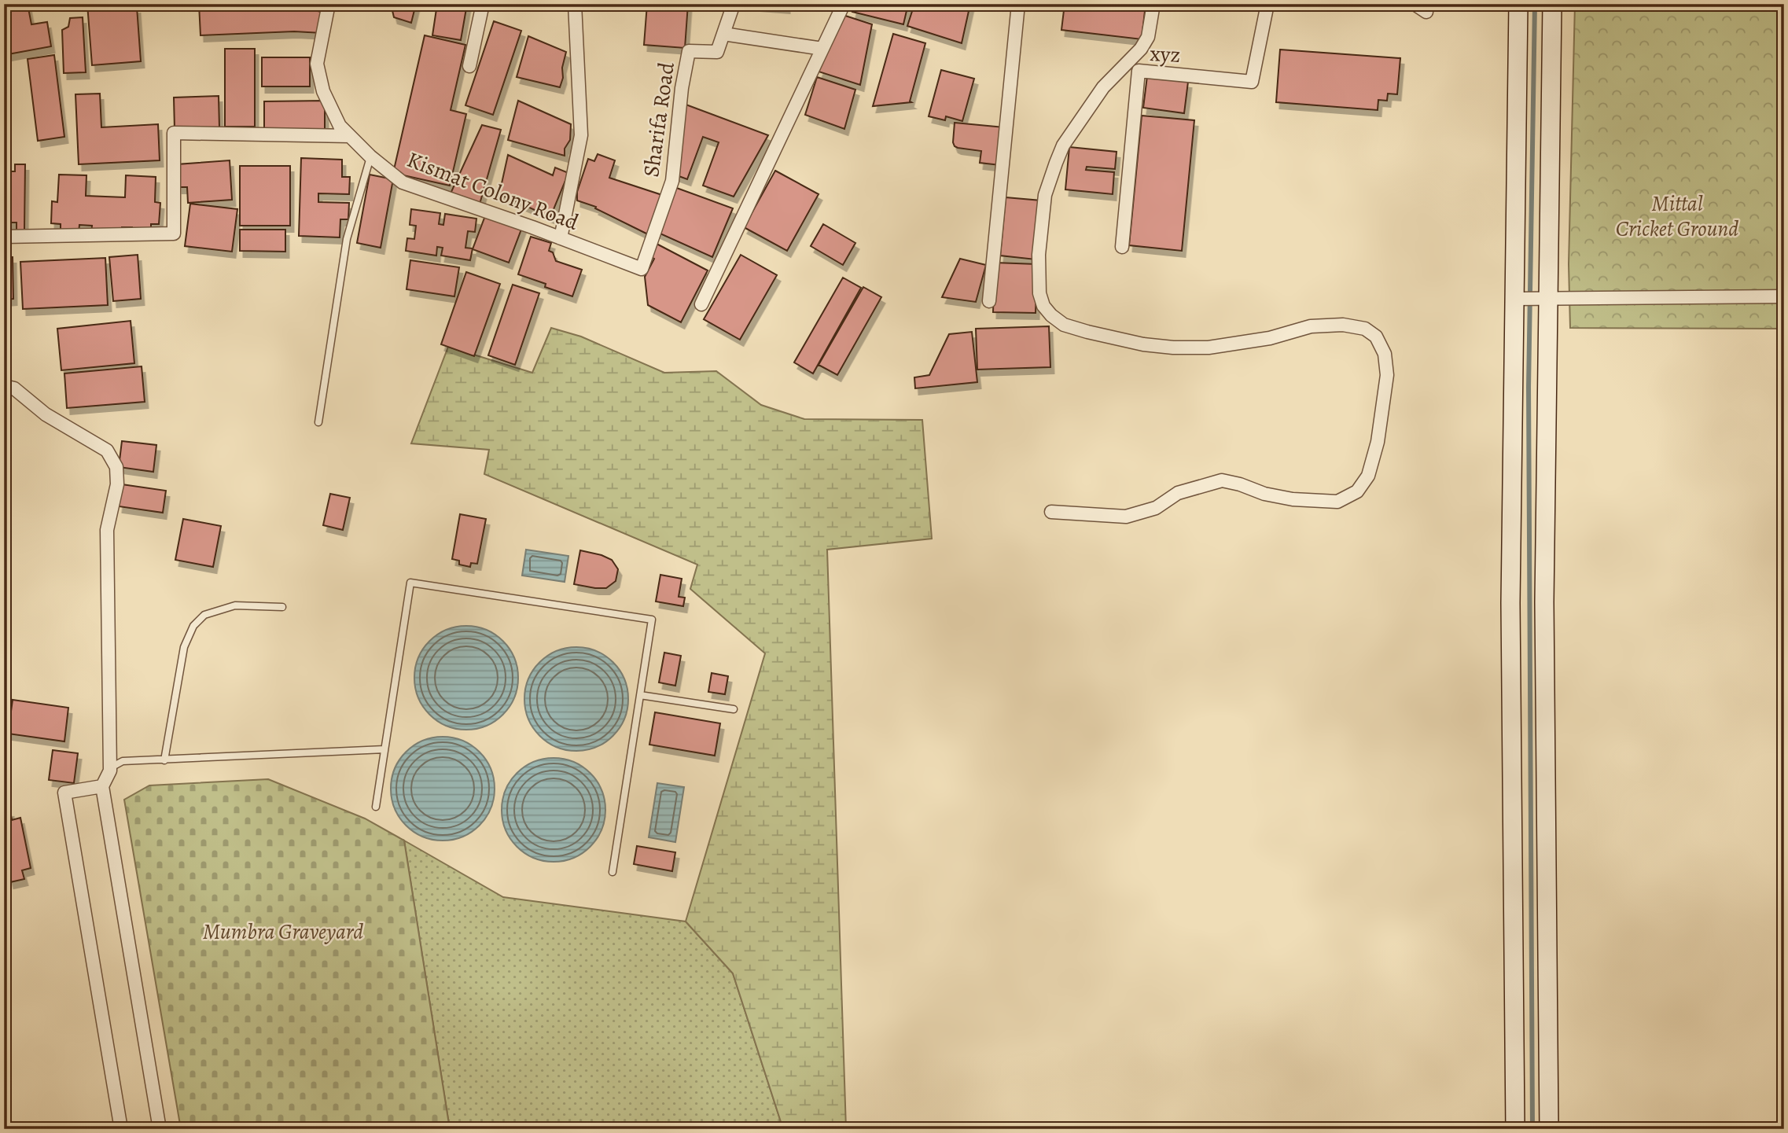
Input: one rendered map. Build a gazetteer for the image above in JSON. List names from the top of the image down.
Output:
{
  "streets": {
    "street": ["xyz", "Sharifa Road", "Kismat Colony Road"]
  },
  "crossings": [
    ["Sharifa Road", "Kismat Colony Road"]
  ],
  "parks": ["Mittal Cricket Ground", "Mumbra Graveyard"]
}
